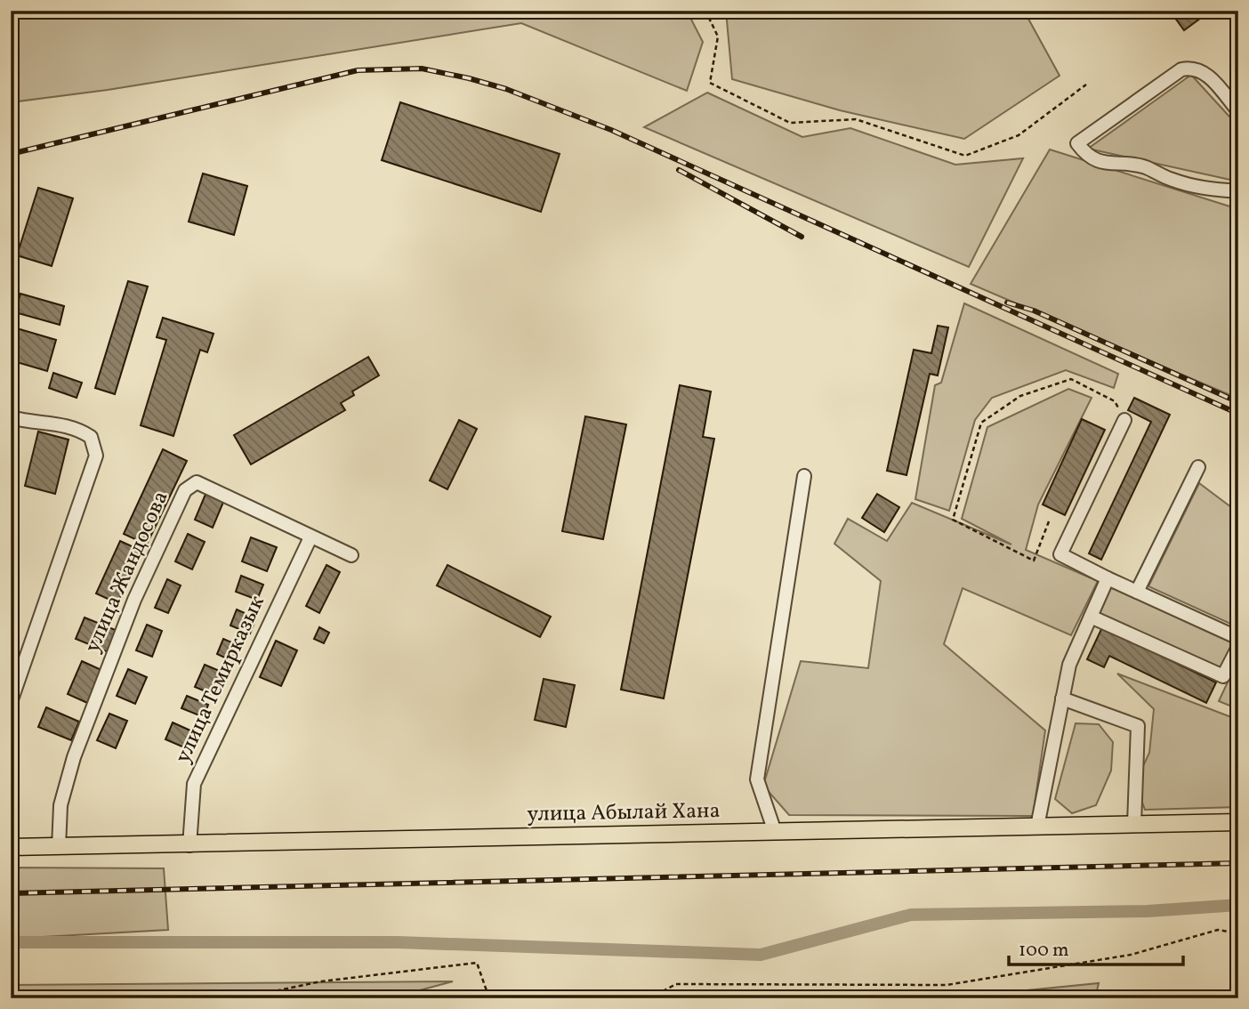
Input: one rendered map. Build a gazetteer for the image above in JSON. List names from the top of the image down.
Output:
{
  "streets": {
    "main road": ["улица Абылай Хана"],
    "street": ["улица Жандосова", "улица Темирказык"]
  },
  "crossings": [
    ["улица Жандосова", "улица Темирказык"],
    ["улица Жандосова", "улица Абылай Хана"],
    ["улица Темирказык", "улица Абылай Хана"]
  ],
  "scale_bar": "100 m"
}
